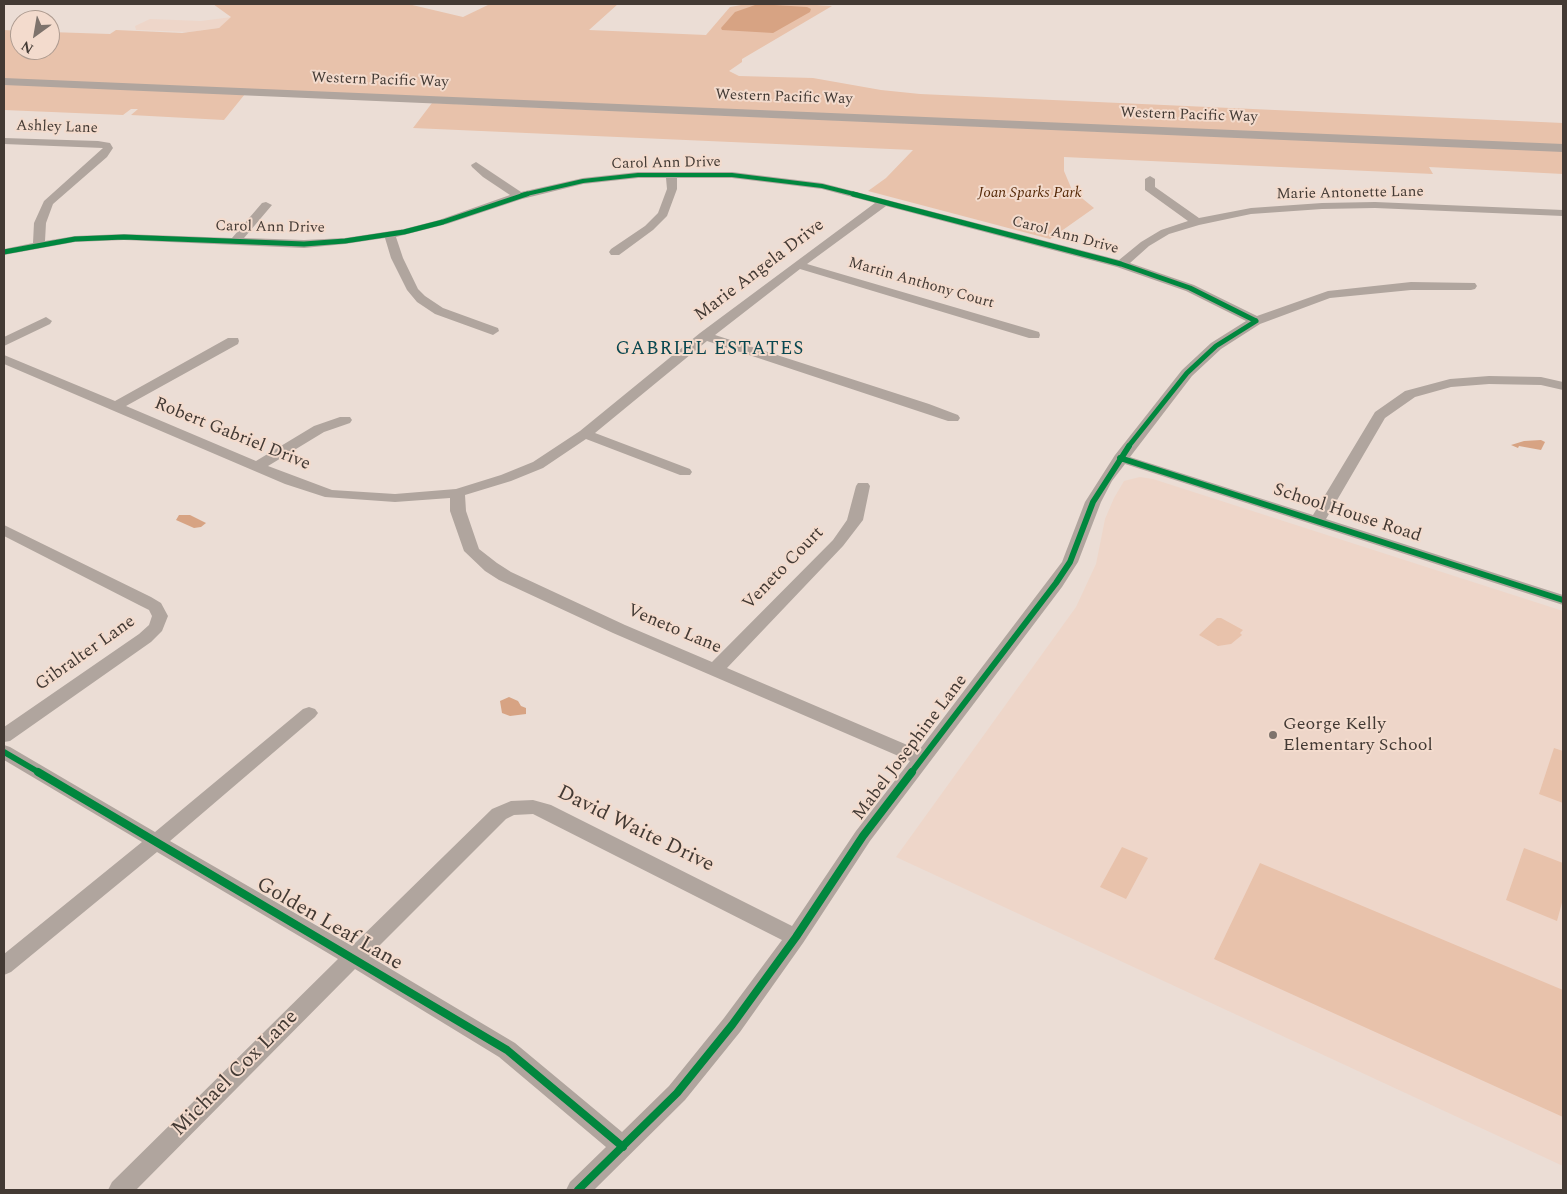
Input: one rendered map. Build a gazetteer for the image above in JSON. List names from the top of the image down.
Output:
{
  "streets": {
    "street": [
      "Western Pacific Way",
      "Ashley Lane",
      "Carol Ann Drive",
      "Marie Antonette Lane",
      "Marie Angela Drive",
      "Martin Anthony Court",
      "Robert Gabriel Drive",
      "School House Road",
      "Veneto Court",
      "Veneto Lane",
      "Gibralter Lane",
      "Mabel Josephine Lane",
      "David Waite Drive",
      "Golden Leaf Lane",
      "Michael Cox Lane"
    ]
  },
  "crossings": [
    ["Ashley Lane", "Carol Ann Drive"],
    ["Carol Ann Drive", "Marie Antonette Lane"],
    ["Carol Ann Drive", "Marie Angela Drive"],
    ["Carol Ann Drive", "Mabel Josephine Lane"],
    ["Marie Angela Drive", "Martin Anthony Court"],
    ["Marie Angela Drive", "Robert Gabriel Drive"],
    ["Marie Angela Drive", "Veneto Lane"],
    ["Robert Gabriel Drive", "Veneto Lane"],
    ["School House Road", "Mabel Josephine Lane"],
    ["Veneto Court", "Veneto Lane"],
    ["Veneto Lane", "Mabel Josephine Lane"],
    ["Mabel Josephine Lane", "David Waite Drive"],
    ["Mabel Josephine Lane", "Golden Leaf Lane"],
    ["David Waite Drive", "Golden Leaf Lane"],
    ["David Waite Drive", "Michael Cox Lane"],
    ["Golden Leaf Lane", "Michael Cox Lane"]
  ],
  "districts": ["GABRIEL ESTATES"],
  "parks": ["Joan Sparks Park"],
  "places": ["George Kelly Elementary School"],
  "north": "bottom left"
}
